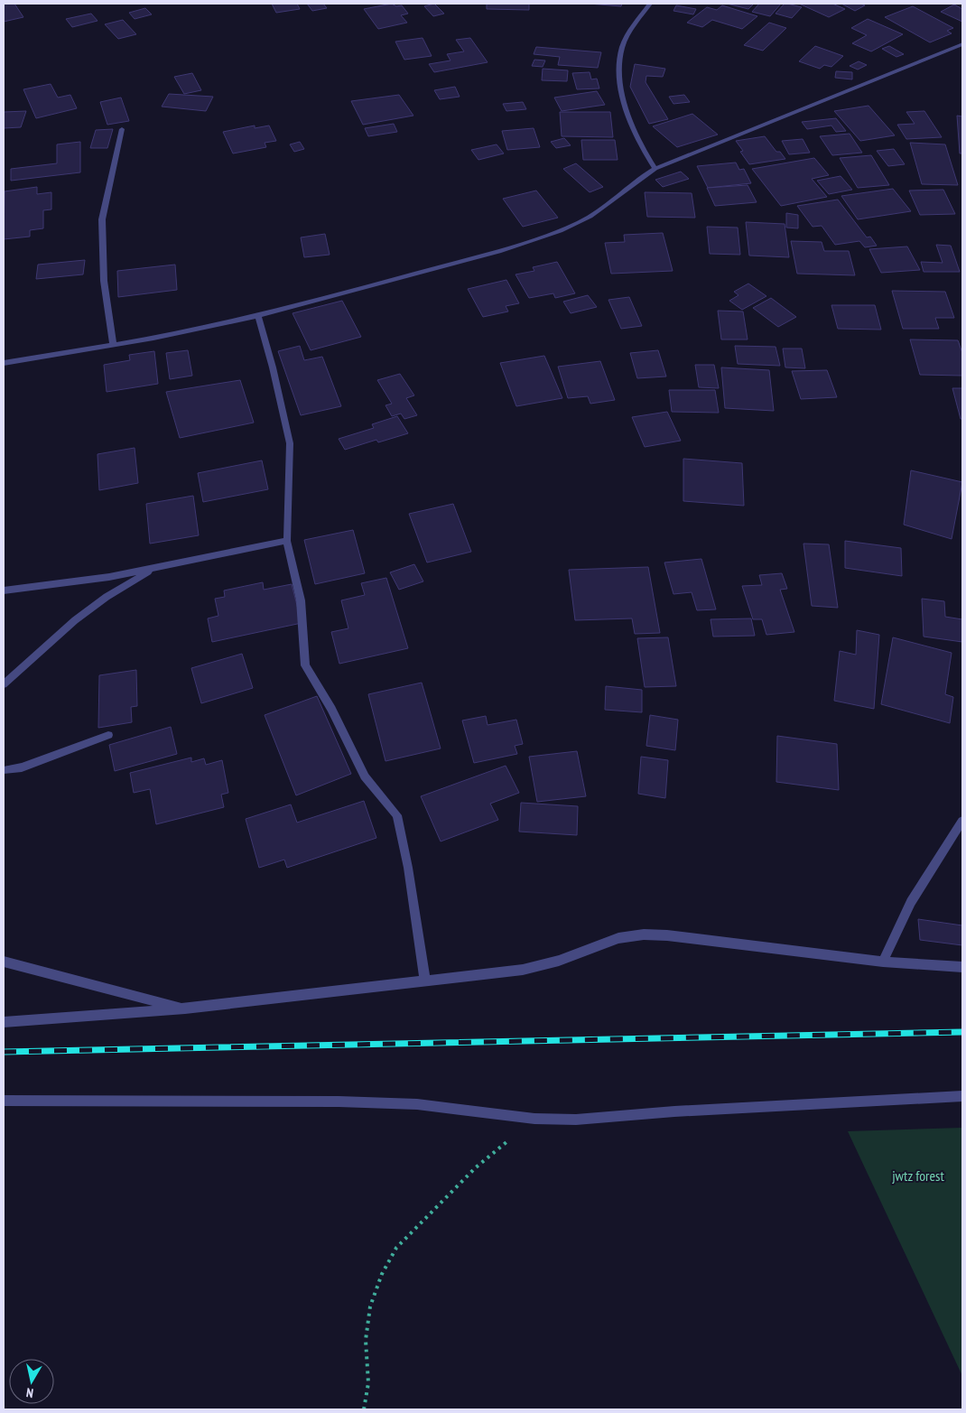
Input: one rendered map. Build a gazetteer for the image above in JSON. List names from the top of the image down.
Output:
{
  "parks": ["jwtz forest"],
  "north": "bottom"
}
